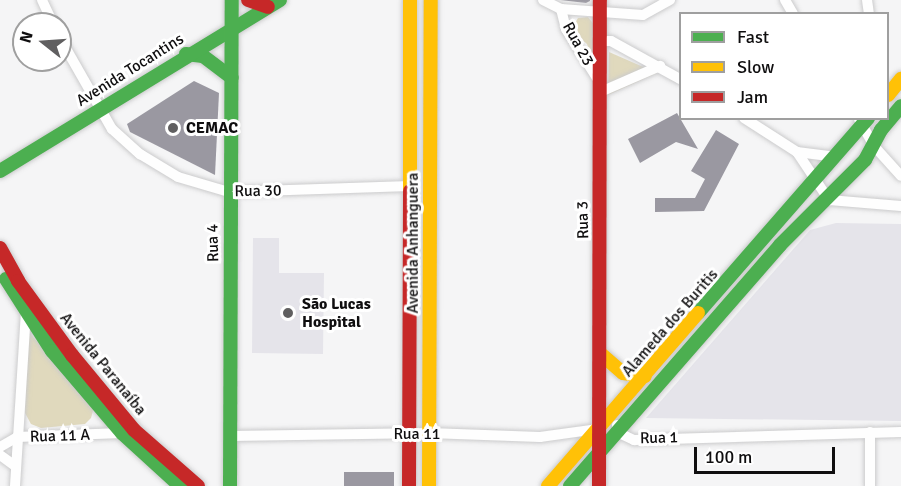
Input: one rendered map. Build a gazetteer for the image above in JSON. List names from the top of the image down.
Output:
{
  "streets": {
    "main road": [
      "Avenida Tocantins",
      "Rua 3",
      "Rua 4",
      "Avenida Anhanguera",
      "Alameda dos Buritis",
      "Avenida Paranaíba"
    ],
    "street": [
      "Rua 23",
      "Rua 30",
      "Rua 11",
      "Rua 11 A",
      "Rua 1"
    ]
  },
  "crossings": [
    ["Rua 23", "Rua 3"],
    ["Avenida Tocantins", "Rua 30"],
    ["Avenida Tocantins", "Rua 4"],
    ["Rua 30", "Rua 4"],
    ["Rua 30", "Avenida Anhanguera"],
    ["Rua 3", "Alameda dos Buritis"],
    ["Rua 3", "Rua 11"],
    ["Rua 4", "Rua 11"],
    ["Avenida Anhanguera", "Rua 11"],
    ["Alameda dos Buritis", "Rua 11"],
    ["Alameda dos Buritis", "Rua 1"],
    ["Avenida Paranaíba", "Rua 11 A"]
  ],
  "places": ["CEMAC", "São Lucas Hospital"],
  "legend": ["Fast", "Slow", "Jam"],
  "scale_bar": "100 m",
  "north": "left"
}
